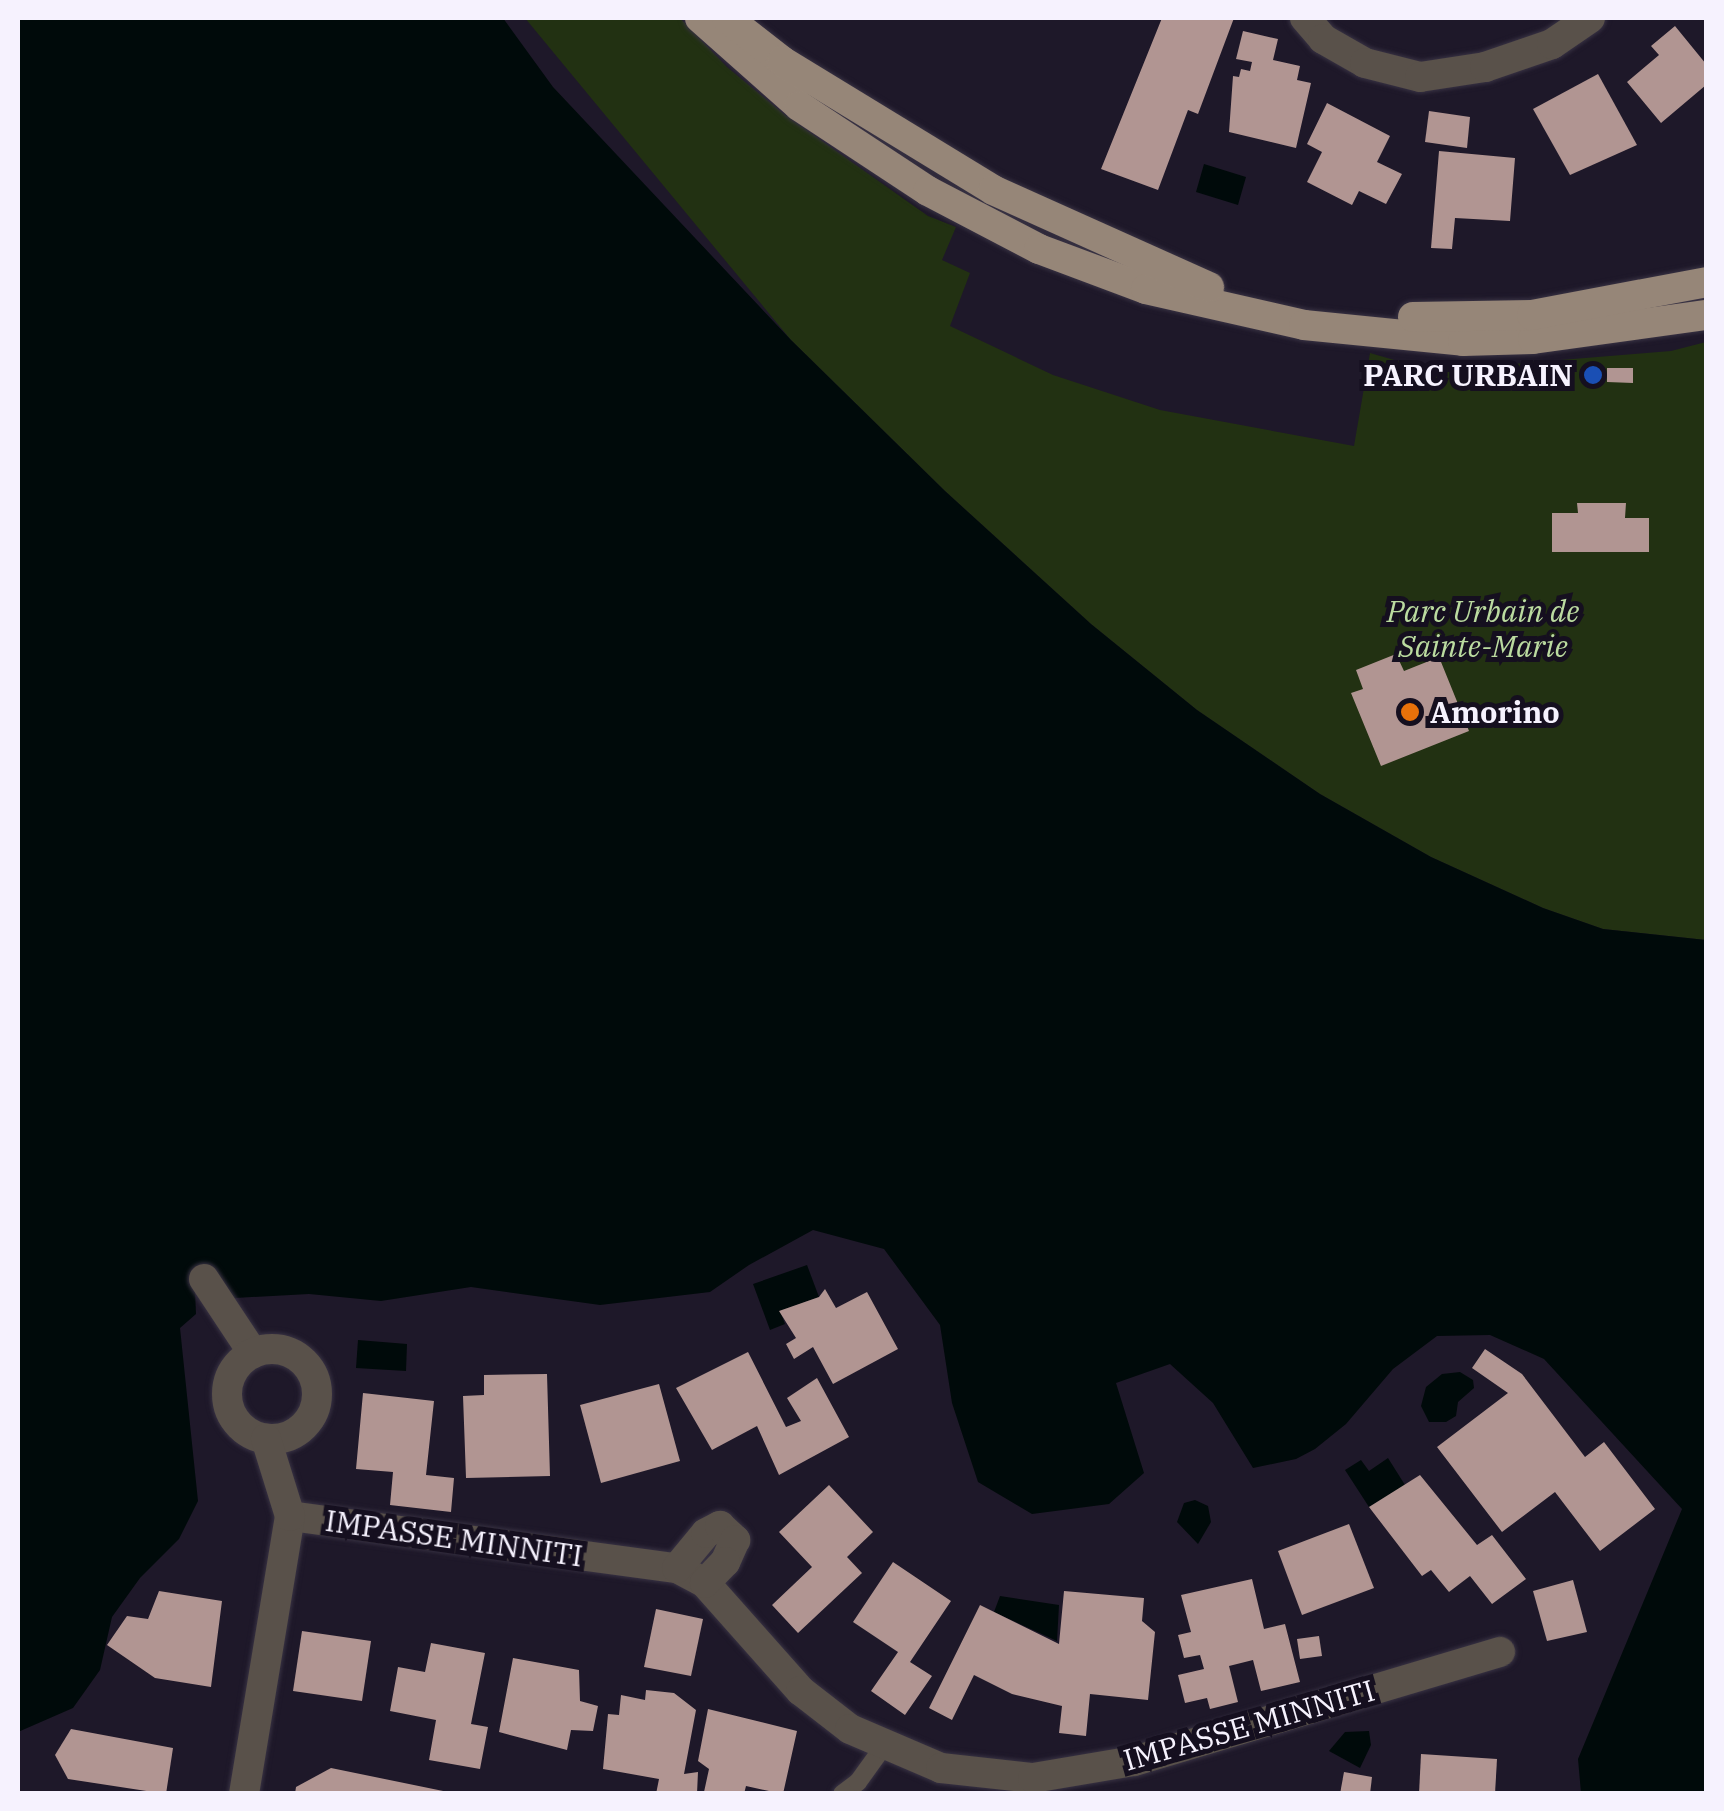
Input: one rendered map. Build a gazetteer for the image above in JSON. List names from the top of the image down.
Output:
{
  "streets": {
    "street": ["IMPASSE MINNITI"]
  },
  "parks": ["Parc Urbain de Sainte-Marie"],
  "places": ["PARC URBAIN", "Amorino"]
}
